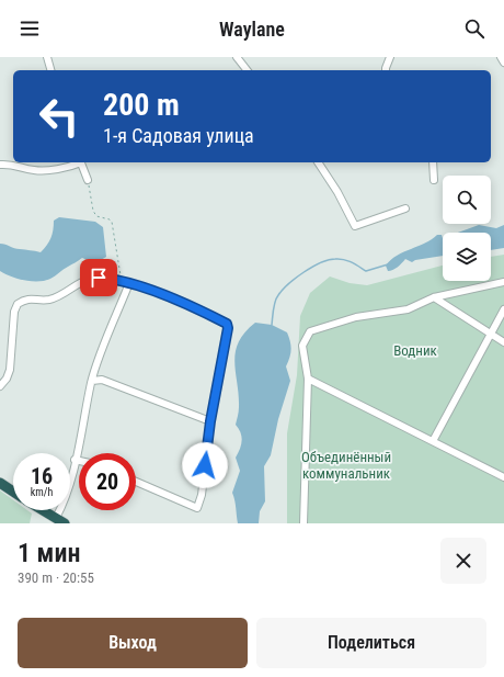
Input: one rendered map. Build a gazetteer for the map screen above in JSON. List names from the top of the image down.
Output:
{
  "parks": ["Водник", "Объединённый коммунальник"],
  "page": {
    "header": "Waylane",
    "turn": ["200 m", "1-я Садовая улица"],
    "speed": "16 km/h",
    "limit": "20",
    "heading": ["1 мин", "390 m · 20:55"],
    "buttons": ["Выход", "Поделиться"]
  }
}
